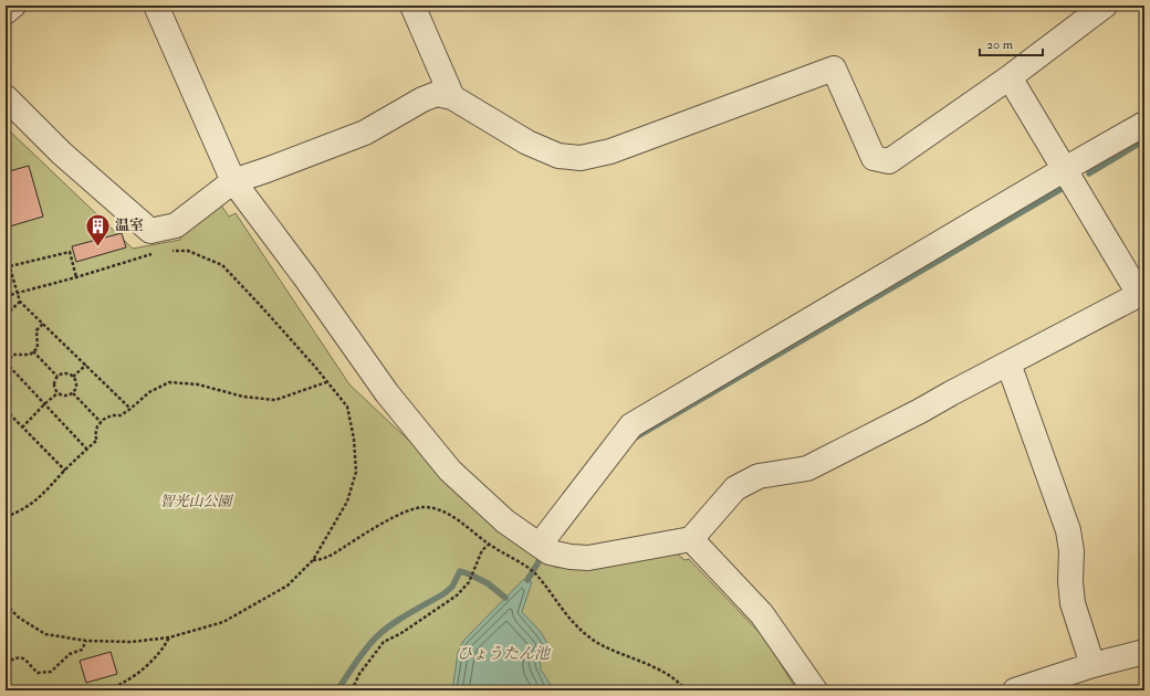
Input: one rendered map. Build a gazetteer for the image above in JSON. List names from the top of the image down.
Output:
{
  "water": ["ひょうたん池"],
  "parks": ["智光山公園"],
  "places": {
    "building": ["温室"]
  },
  "scale_bar": "20 m"
}
